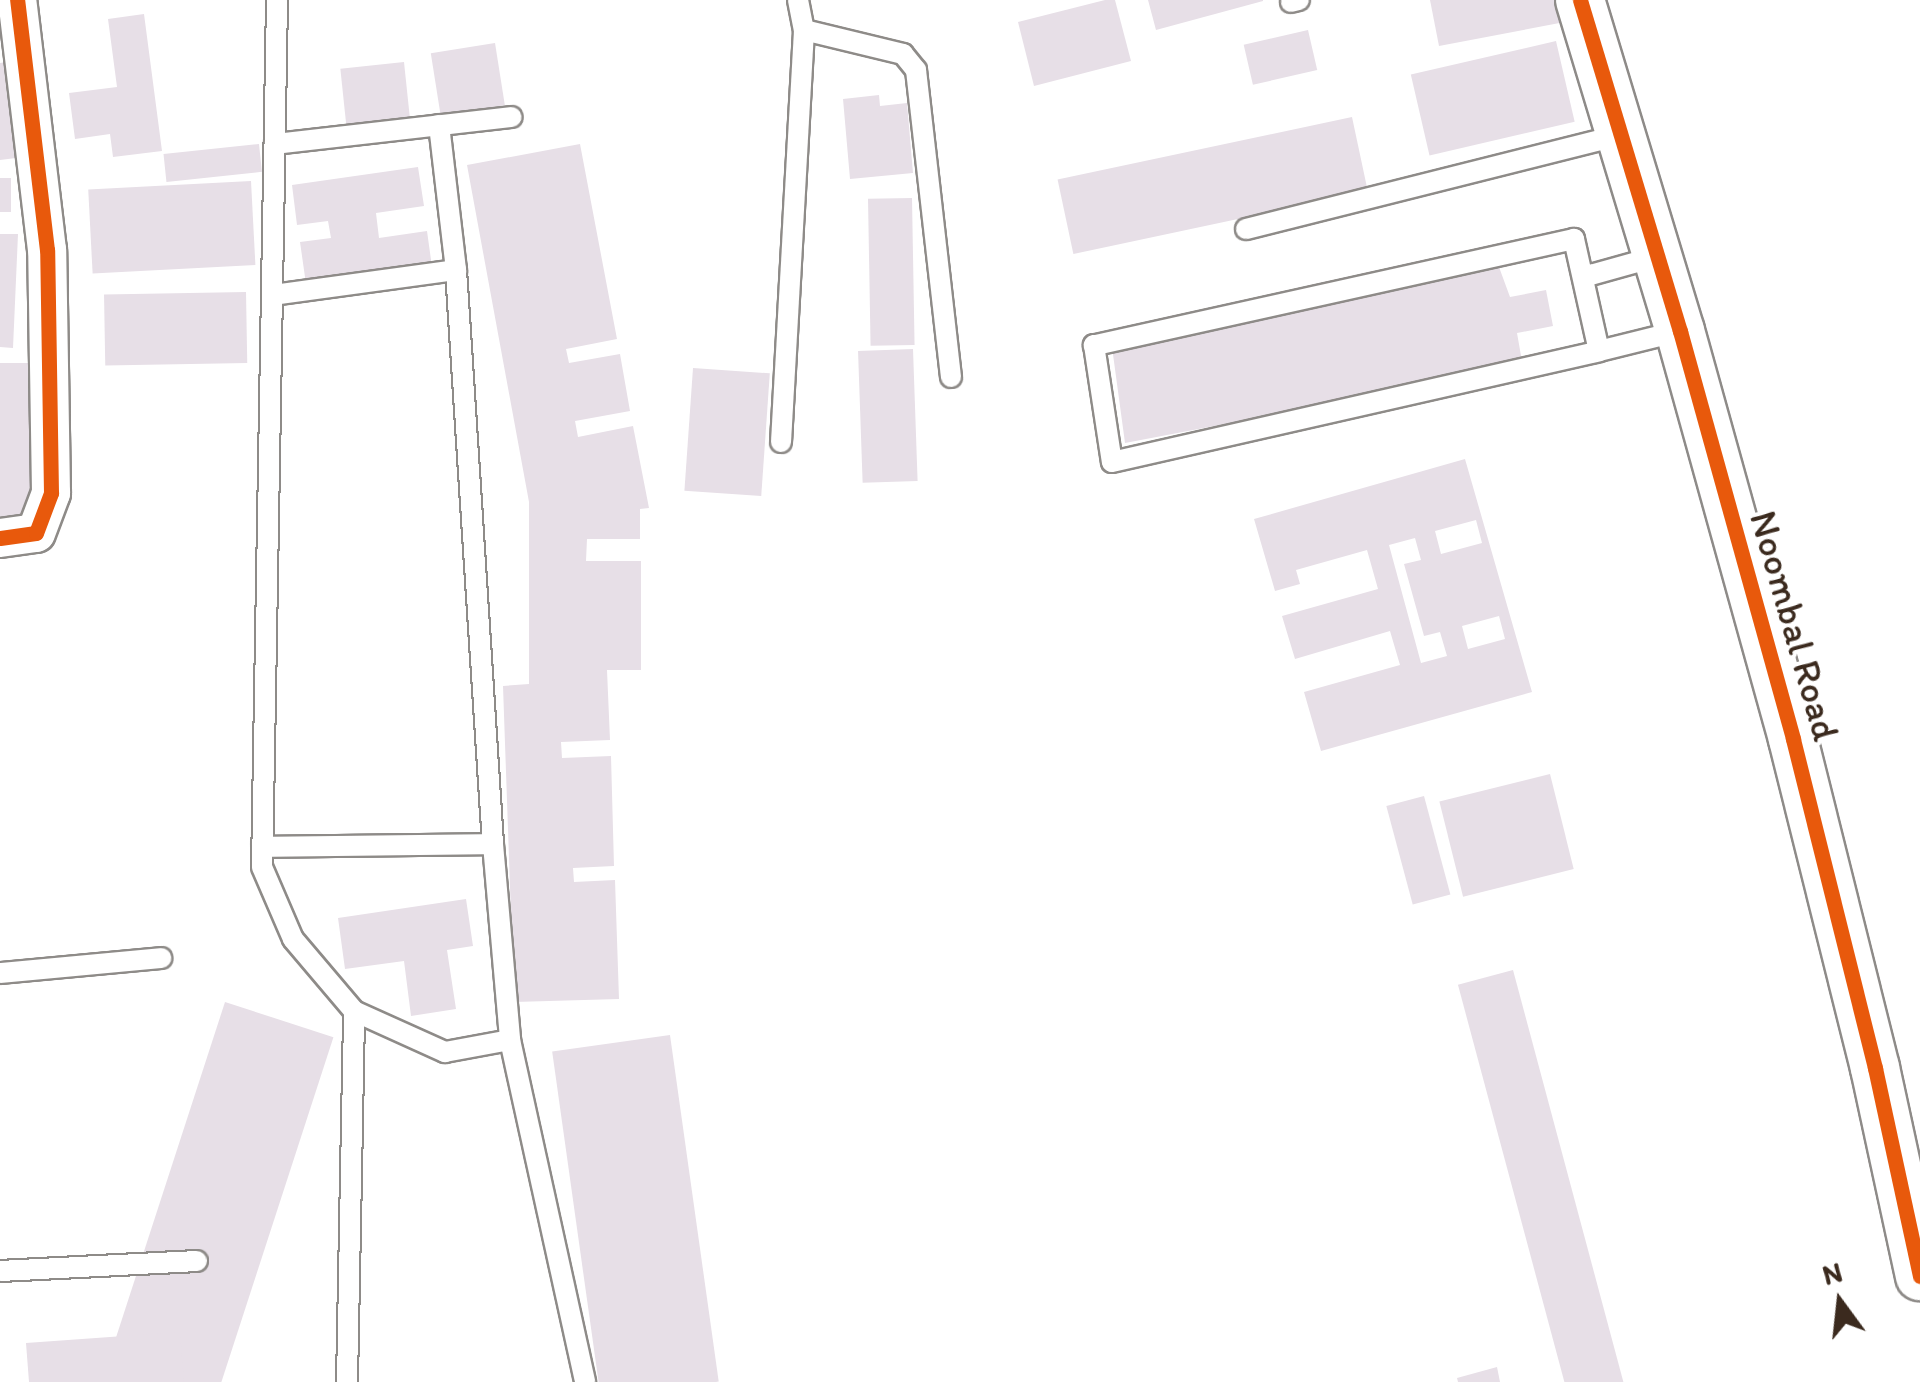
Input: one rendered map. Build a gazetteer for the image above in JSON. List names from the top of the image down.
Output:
{
  "streets": {
    "street": ["Noombal Road"]
  },
  "north": "top"
}
